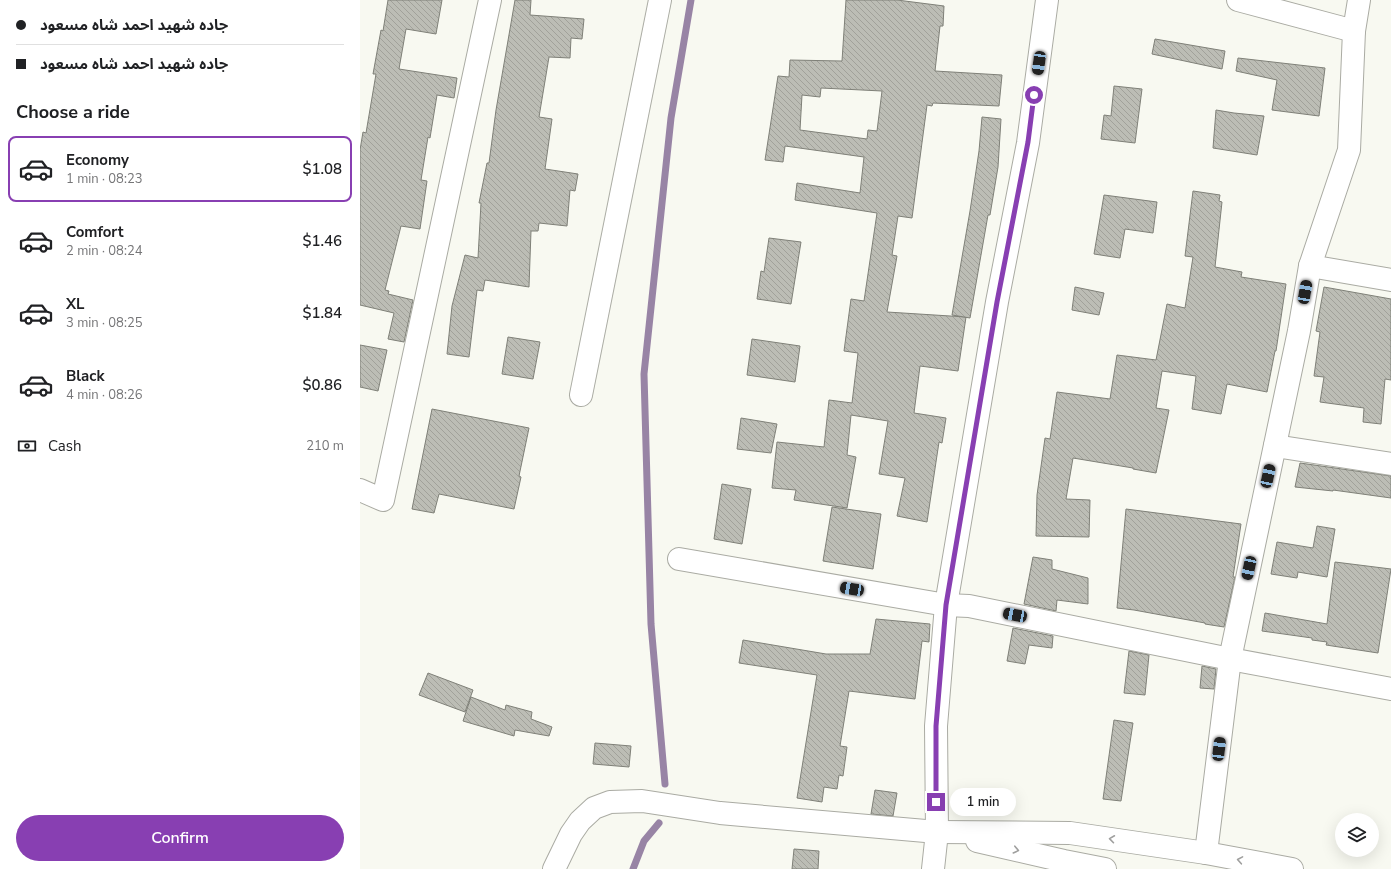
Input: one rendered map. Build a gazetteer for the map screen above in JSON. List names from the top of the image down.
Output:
{
  "page": {
    "banner": ["جاده شهيد احمد شاه مسعود", "جاده شهيد احمد شاه مسعود"],
    "heading": "Choose a ride",
    "list": [
      {
        "name": "Economy",
        "note": "1 min · 08:23",
        "value": "$1.08"
      },
      {
        "name": "Comfort",
        "note": "2 min · 08:24",
        "value": "$1.46"
      },
      {
        "name": "XL",
        "note": "3 min · 08:25",
        "value": "$1.84"
      },
      {
        "name": "Black",
        "note": "4 min · 08:26",
        "value": "$0.86"
      }
    ],
    "pay": ["Cash", "210 m"],
    "bubble": "1 min",
    "buttons": "Confirm"
  }
}
